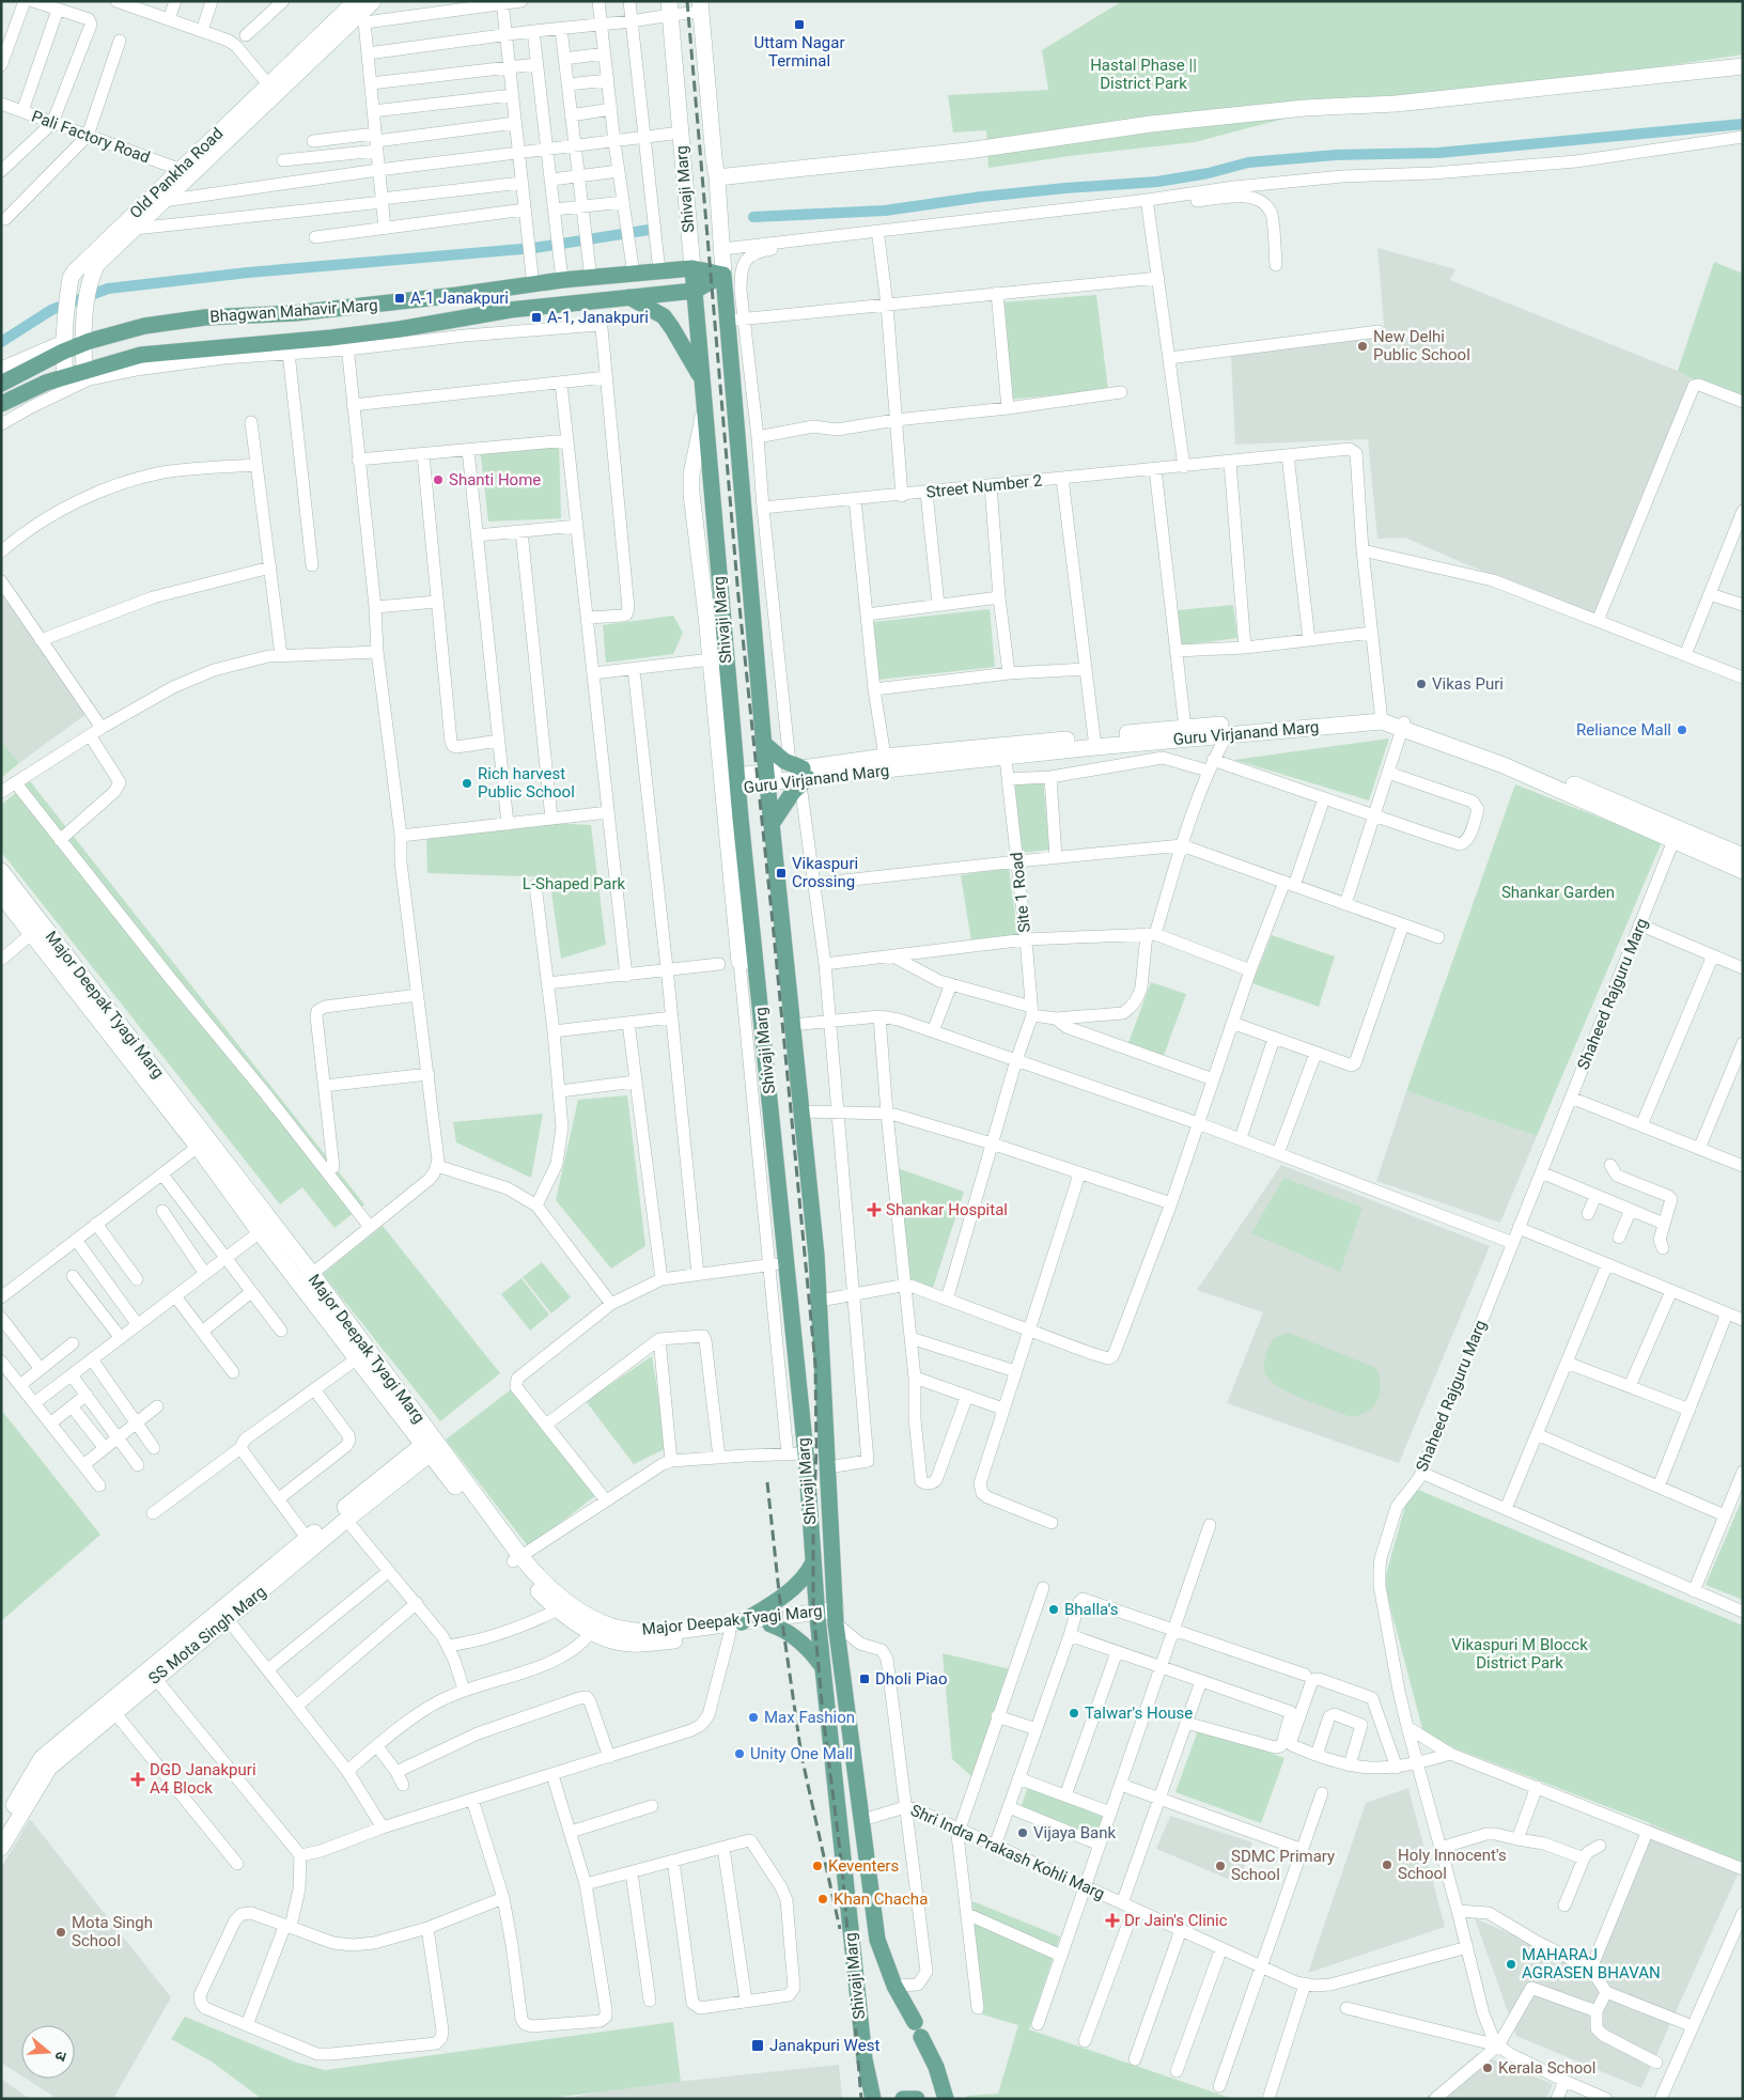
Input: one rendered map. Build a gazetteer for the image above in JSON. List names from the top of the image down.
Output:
{
  "streets": {
    "main road": ["Shivaji Marg", "Bhagwan Mahavir Marg"],
    "street": [
      "Pali Factory Road",
      "Old Pankha Road",
      "Street Number 2",
      "Guru Virjanand Marg",
      "Site 1 Road",
      "Shaheed Rajguru Marg",
      "Major Deepak Tyagi Marg",
      "SS Mota Singh Marg",
      "Shri Indra Prakash Kohli Marg"
    ]
  },
  "crossings": [
    ["Pali Factory Road", "Old Pankha Road"],
    ["Old Pankha Road", "Bhagwan Mahavir Marg"],
    ["Shivaji Marg", "Bhagwan Mahavir Marg"],
    ["Shivaji Marg", "Guru Virjanand Marg"],
    ["Shivaji Marg", "Major Deepak Tyagi Marg"],
    ["Shivaji Marg", "Shri Indra Prakash Kohli Marg"],
    ["Guru Virjanand Marg", "Site 1 Road"],
    ["Guru Virjanand Marg", "Shaheed Rajguru Marg"],
    ["Major Deepak Tyagi Marg", "SS Mota Singh Marg"]
  ],
  "parks": [
    "Hastal Phase || District Park",
    "L-Shaped Park",
    "Shankar Garden",
    "Vikaspuri M Blocck District Park"
  ],
  "places": {
    "transit": [
      "Uttam Nagar Terminal",
      "A-1 Janakpuri",
      "A-1, Janakpuri",
      "Vikaspuri Crossing",
      "Dholi Piao",
      "Janakpuri West"
    ],
    "other": [
      "New Delhi Public School",
      "Shanti Home",
      "Vikas Puri",
      "Reliance Mall",
      "Rich harvest Public School",
      "Bhalla's",
      "Talwar's House",
      "Max Fashion",
      "Unity One Mall",
      "Vijaya Bank",
      "Holy Innocent's School",
      "Keventers",
      "SDMC Primary School",
      "Khan Chacha",
      "Mota Singh School",
      "MAHARAJ AGRASEN BHAVAN",
      "Kerala School"
    ],
    "health": ["Shankar Hospital", "DGD Janakpuri A4 Block", "Dr Jain's Clinic"]
  },
  "north": "right"
}
